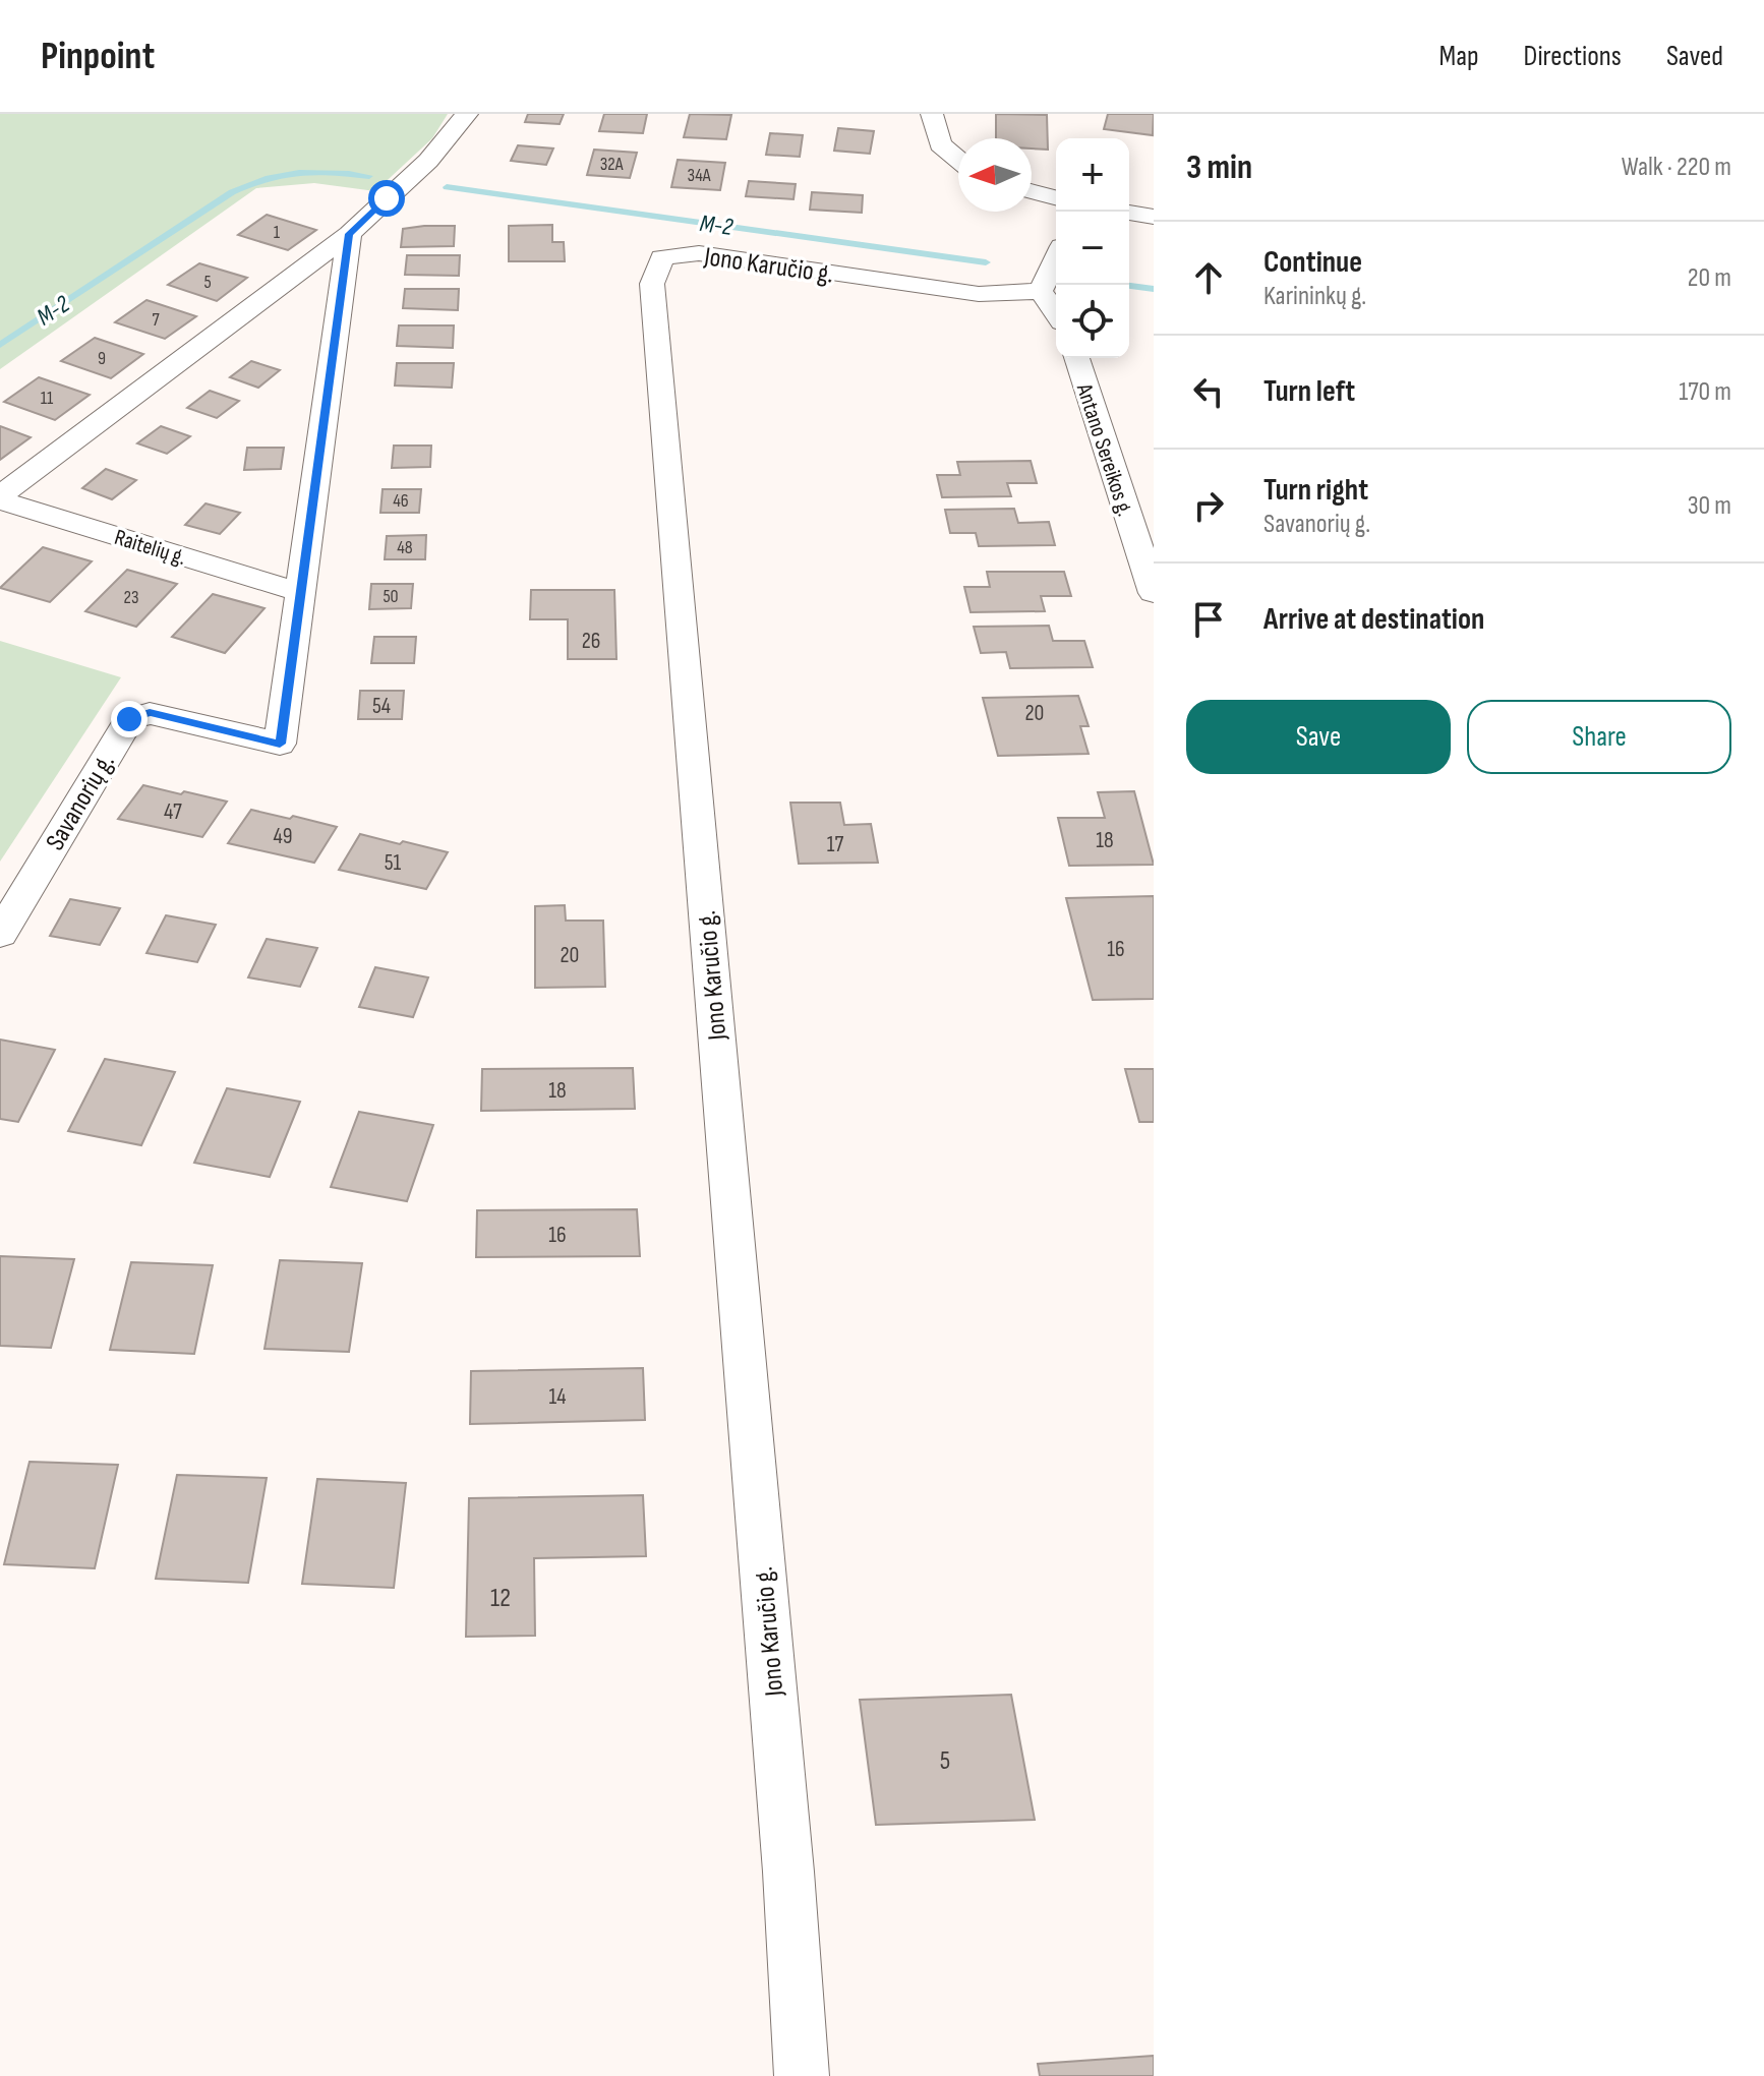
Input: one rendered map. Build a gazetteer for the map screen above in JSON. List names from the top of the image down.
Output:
{
  "streets": {
    "street": [
      "Jono Karučio g.",
      "Antano Sereikos g.",
      "Raitelių g.",
      "Savanorių g."
    ]
  },
  "crossings": [
    ["Raitelių g.", "Savanorių g."]
  ],
  "water": ["M-2"],
  "house_numbers": [
    "32A",
    "34A",
    "1",
    "5",
    "7",
    "9",
    "11",
    "46",
    "48",
    "50",
    "23",
    "26",
    "54",
    "20",
    "47",
    "49",
    "18",
    "17",
    "51",
    "16",
    "20",
    "18",
    "16",
    "14",
    "12",
    "5"
  ],
  "north": "left",
  "page": {
    "header": "Pinpoint",
    "nav": ["Map", "Directions", "Saved"],
    "heading": ["3 min", "Walk · 220 m"],
    "map_buttons": ["+", "−"],
    "list": [
      ["Continue", "Karininkų g.", "20 m"],
      ["Turn left", "170 m"],
      ["Turn right", "Savanorių g.", "30 m"],
      "Arrive at destination"
    ],
    "buttons": ["Save", "Share"]
  }
}
